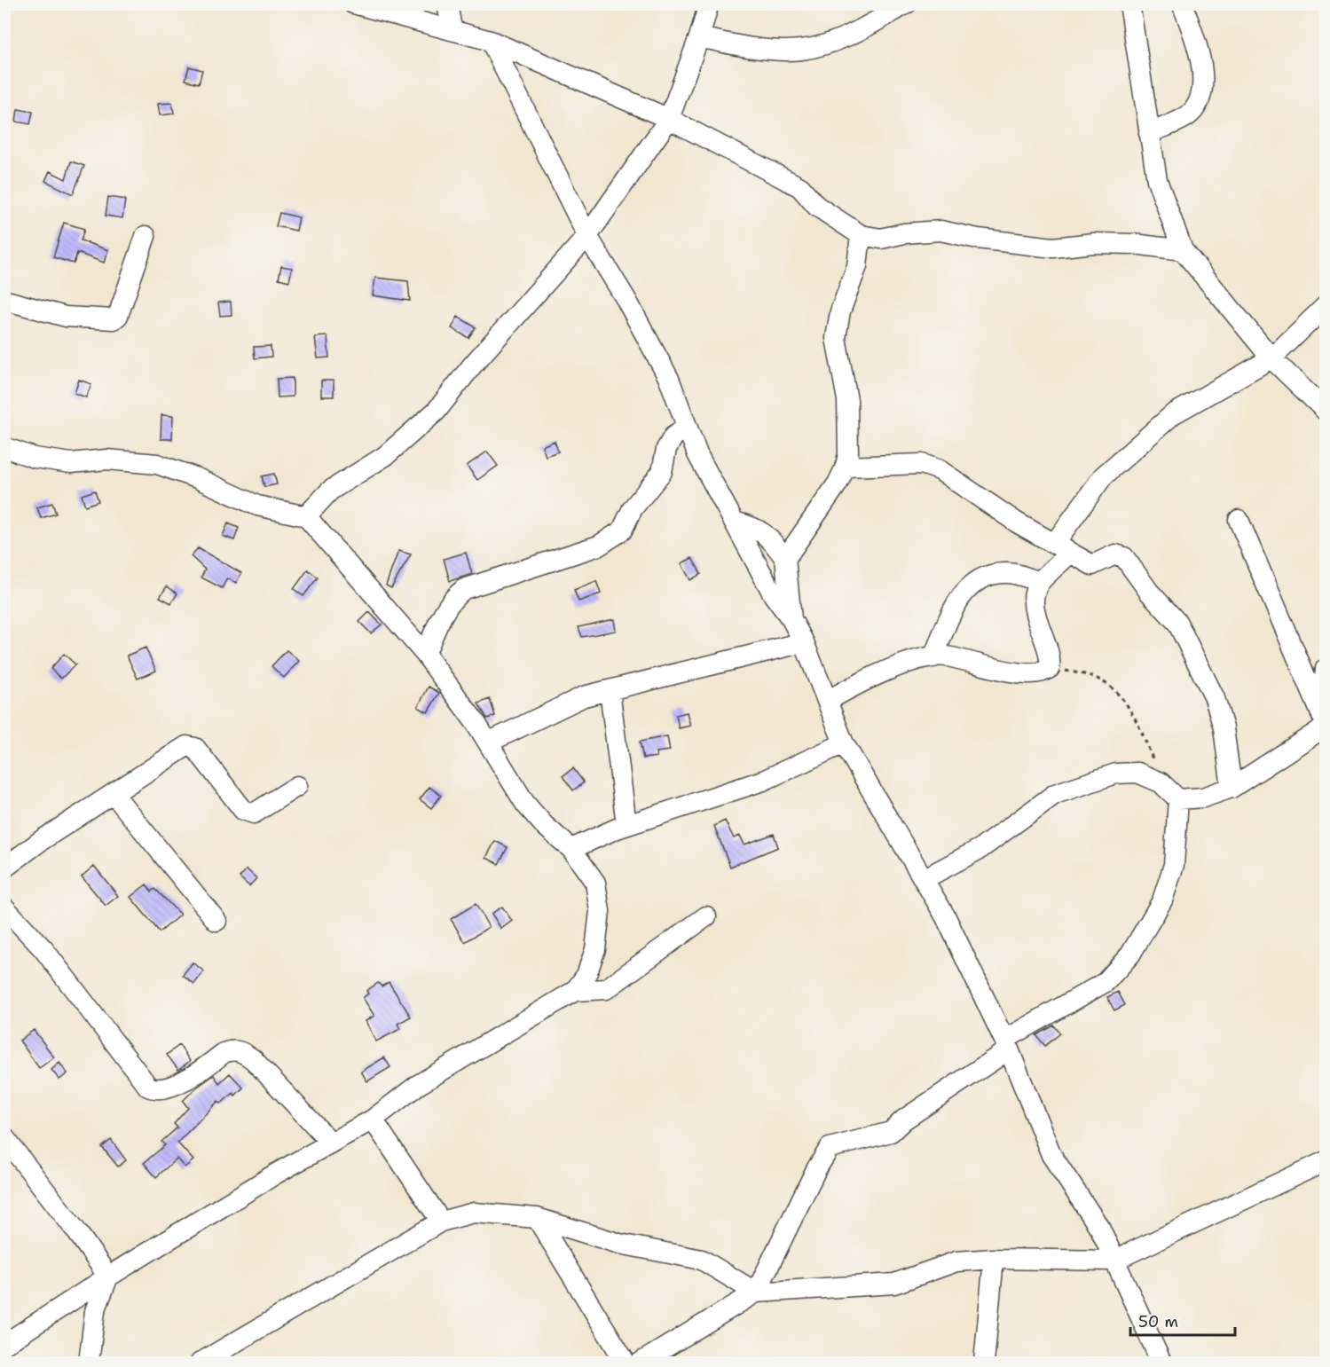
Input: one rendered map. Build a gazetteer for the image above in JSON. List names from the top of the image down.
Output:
{
  "scale_bar": "50 m"
}
